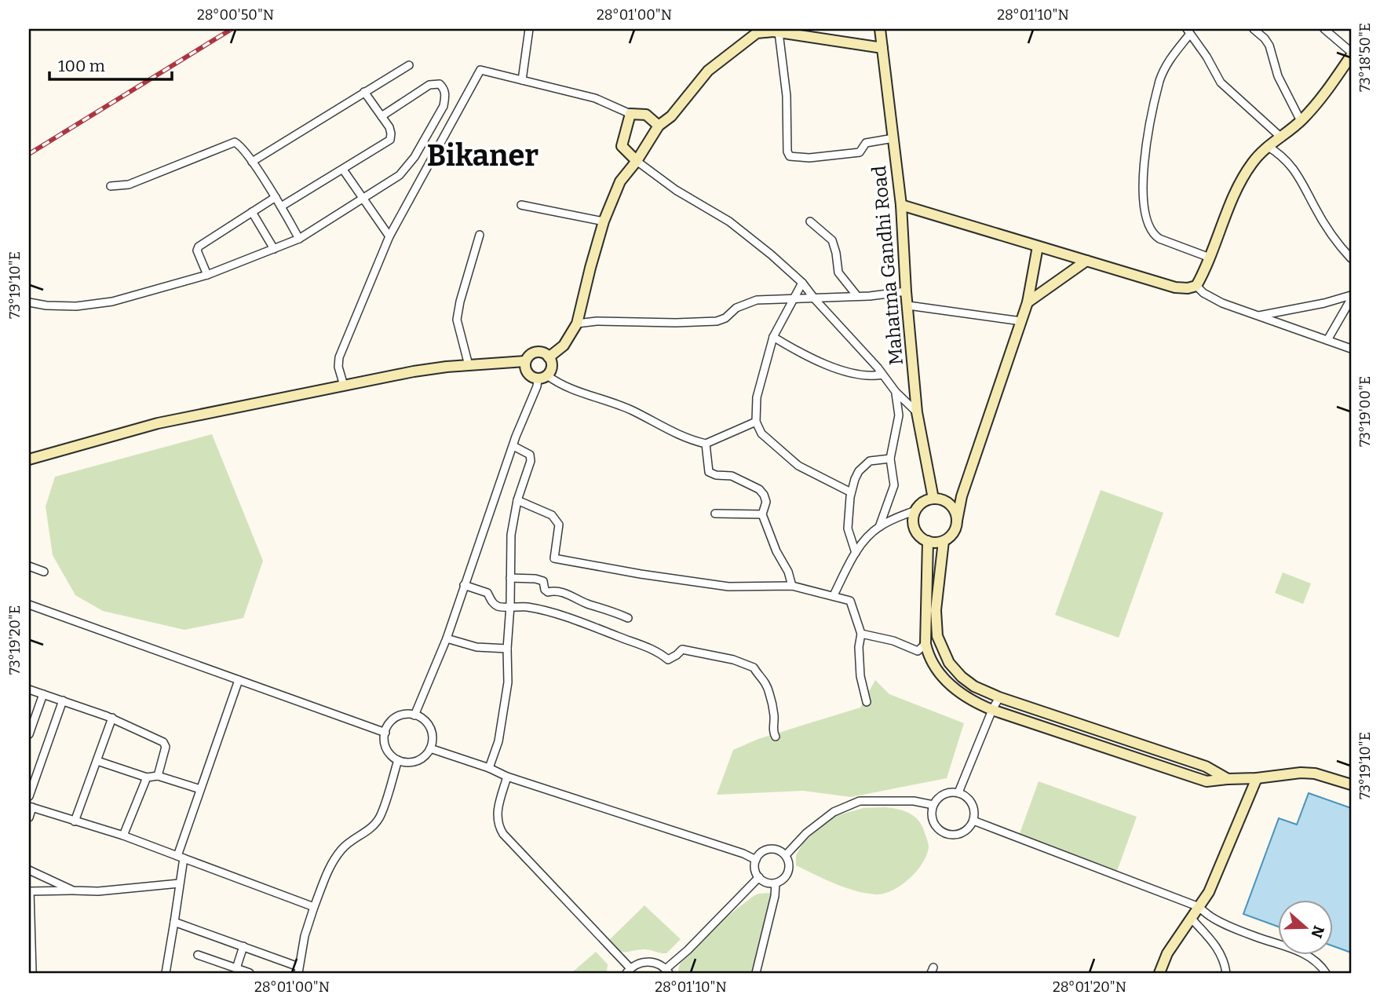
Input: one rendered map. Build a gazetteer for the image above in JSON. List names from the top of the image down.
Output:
{
  "streets": {
    "street": ["Mahatma Gandhi Road"]
  },
  "districts": ["Bikaner"],
  "scale_bar": "100 m",
  "north": "right",
  "coordinates": [
    "28°00'50\"N",
    "28°01'00\"N",
    "28°01'10\"N",
    "73°18'50\"E",
    "73°19'10\"E",
    "73°19'00\"E",
    "73°19'20\"E",
    "28°01'20\"N"
  ]
}
